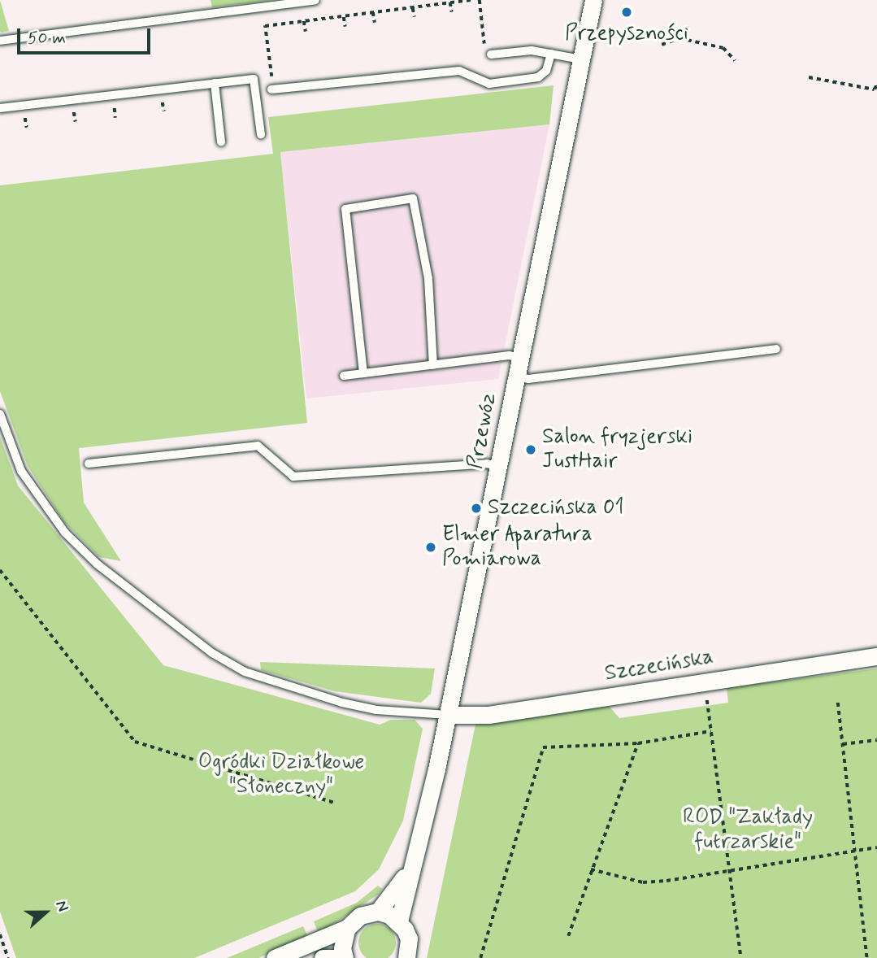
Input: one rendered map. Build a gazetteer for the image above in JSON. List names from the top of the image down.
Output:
{
  "streets": {
    "street": ["Przewóz", "Szczecińska"]
  },
  "crossings": [
    ["Przewóz", "Szczecińska"]
  ],
  "parks": ["Ogródki Działkowe \"Słoneczny\"", "ROD \"Zakłady futrzarskie\""],
  "places": [
    "Przepyszności",
    "Salon fryzjerski JustHair",
    "Szczecińska 01",
    "Elmer Aparatura Pomiarowa"
  ],
  "scale_bar": "50 m",
  "north": "right"
}
